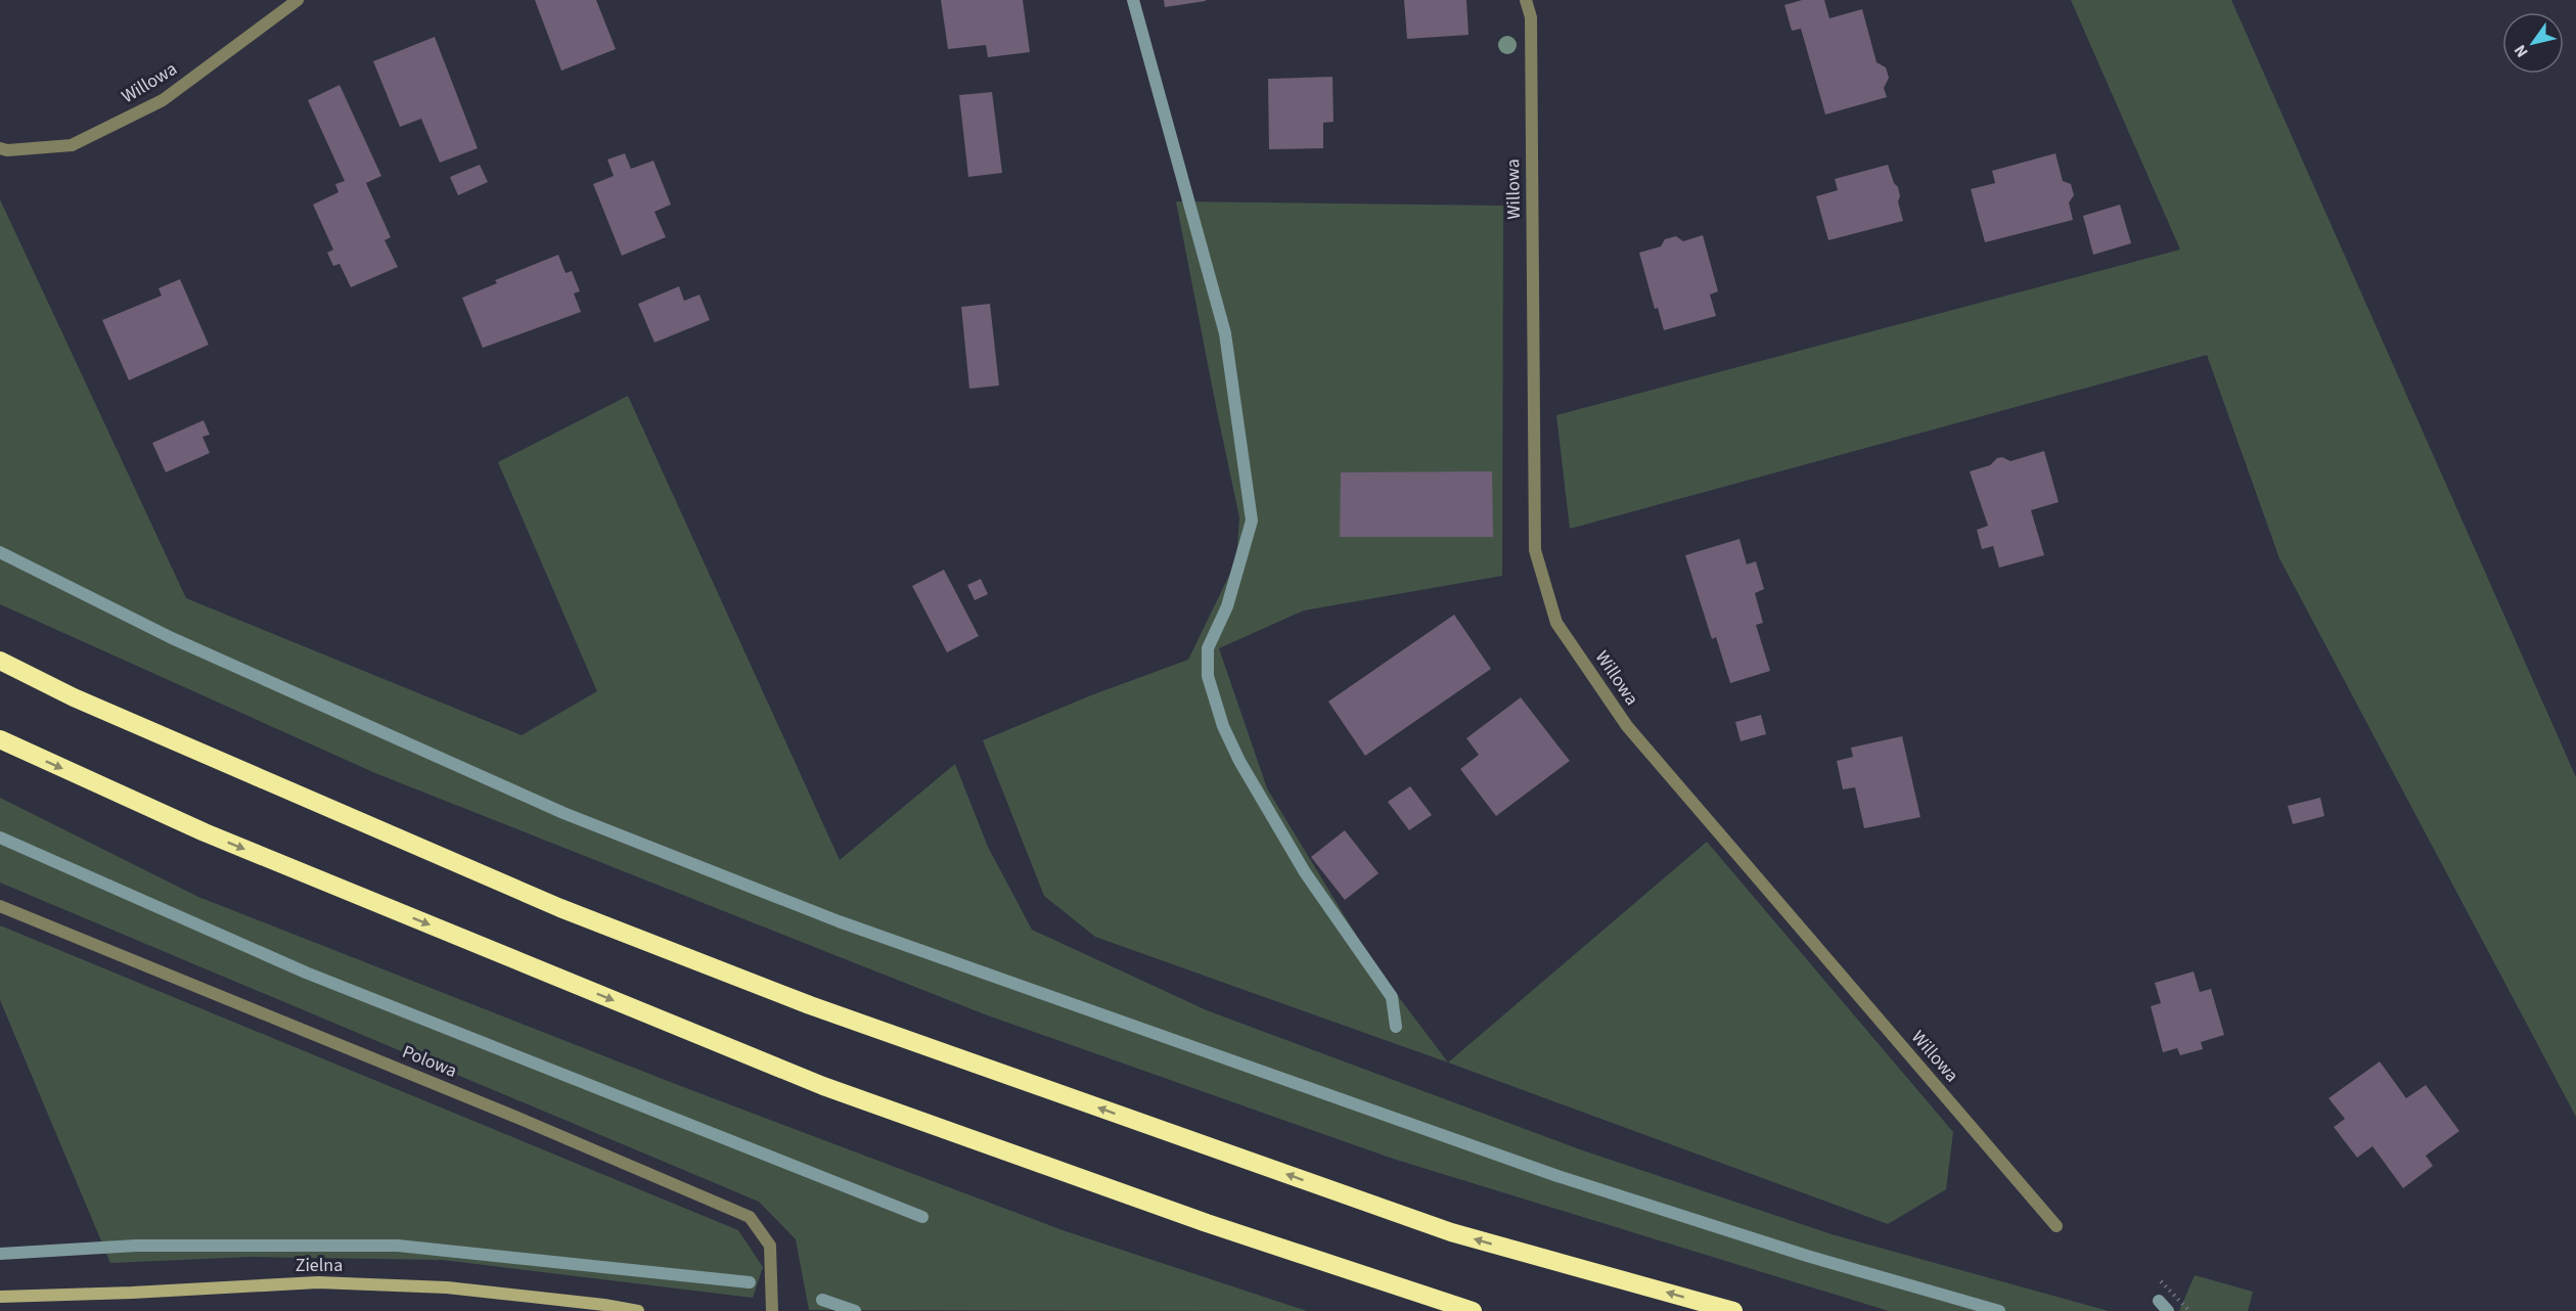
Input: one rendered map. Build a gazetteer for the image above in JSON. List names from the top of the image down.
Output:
{
  "streets": {
    "street": ["Willowa", "Polowa", "Zielna"]
  },
  "north": "bottom left"
}
